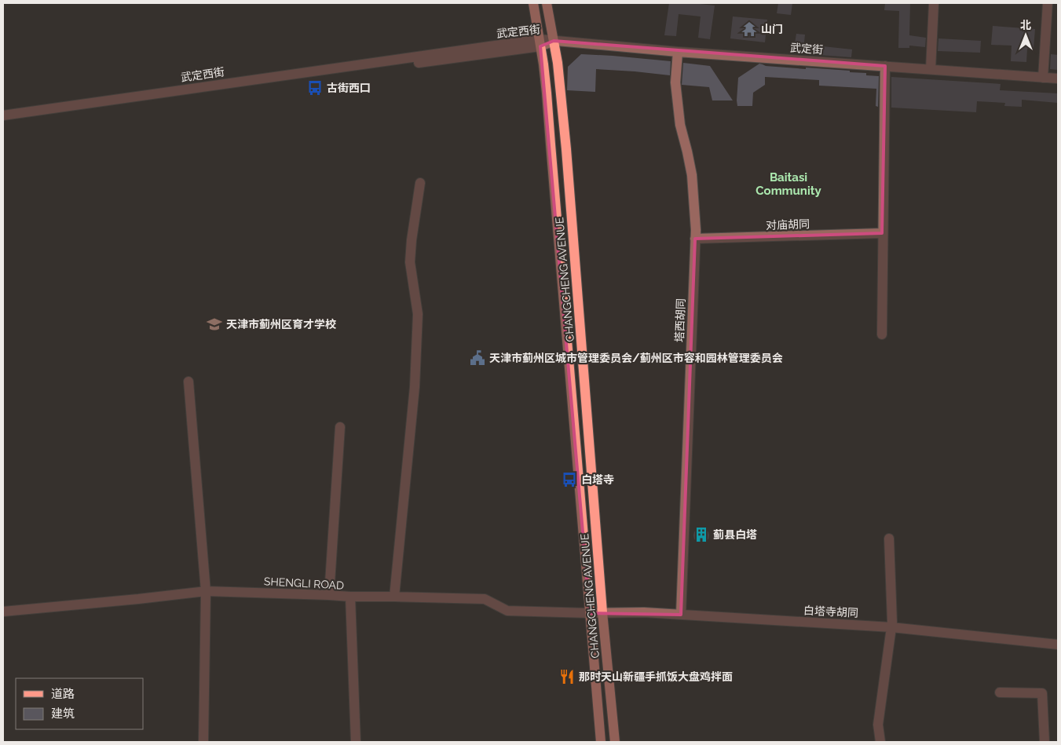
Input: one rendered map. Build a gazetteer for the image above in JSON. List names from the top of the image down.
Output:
{
  "streets": {
    "main road": ["CHANGCHENG AVENUE"],
    "street": [
      "武定西街",
      "武定街",
      "对庙胡同",
      "塔西胡同",
      "SHENGLI ROAD",
      "白塔寺胡同"
    ]
  },
  "crossings": [
    ["武定西街", "武定街"],
    ["武定西街", "CHANGCHENG AVENUE"],
    ["武定街", "CHANGCHENG AVENUE"],
    ["武定街", "塔西胡同"],
    ["对庙胡同", "塔西胡同"],
    ["CHANGCHENG AVENUE", "SHENGLI ROAD"],
    ["CHANGCHENG AVENUE", "白塔寺胡同"],
    ["塔西胡同", "白塔寺胡同"],
    ["SHENGLI ROAD", "白塔寺胡同"]
  ],
  "districts": ["Baitasi Community"],
  "places": {
    "temple": ["山门"],
    "bus stop": ["古街西口", "白塔寺"],
    "school or university": ["天津市蓟州区育才学校"],
    "public building": ["天津市蓟州区城市管理委员会/蓟州区市容和园林管理委员会"],
    "building": ["蓟县白塔"],
    "restaurant": ["那时天山新疆手抓饭大盘鸡拌面"]
  },
  "legend": ["道路", "建筑"],
  "north": "top"
}
